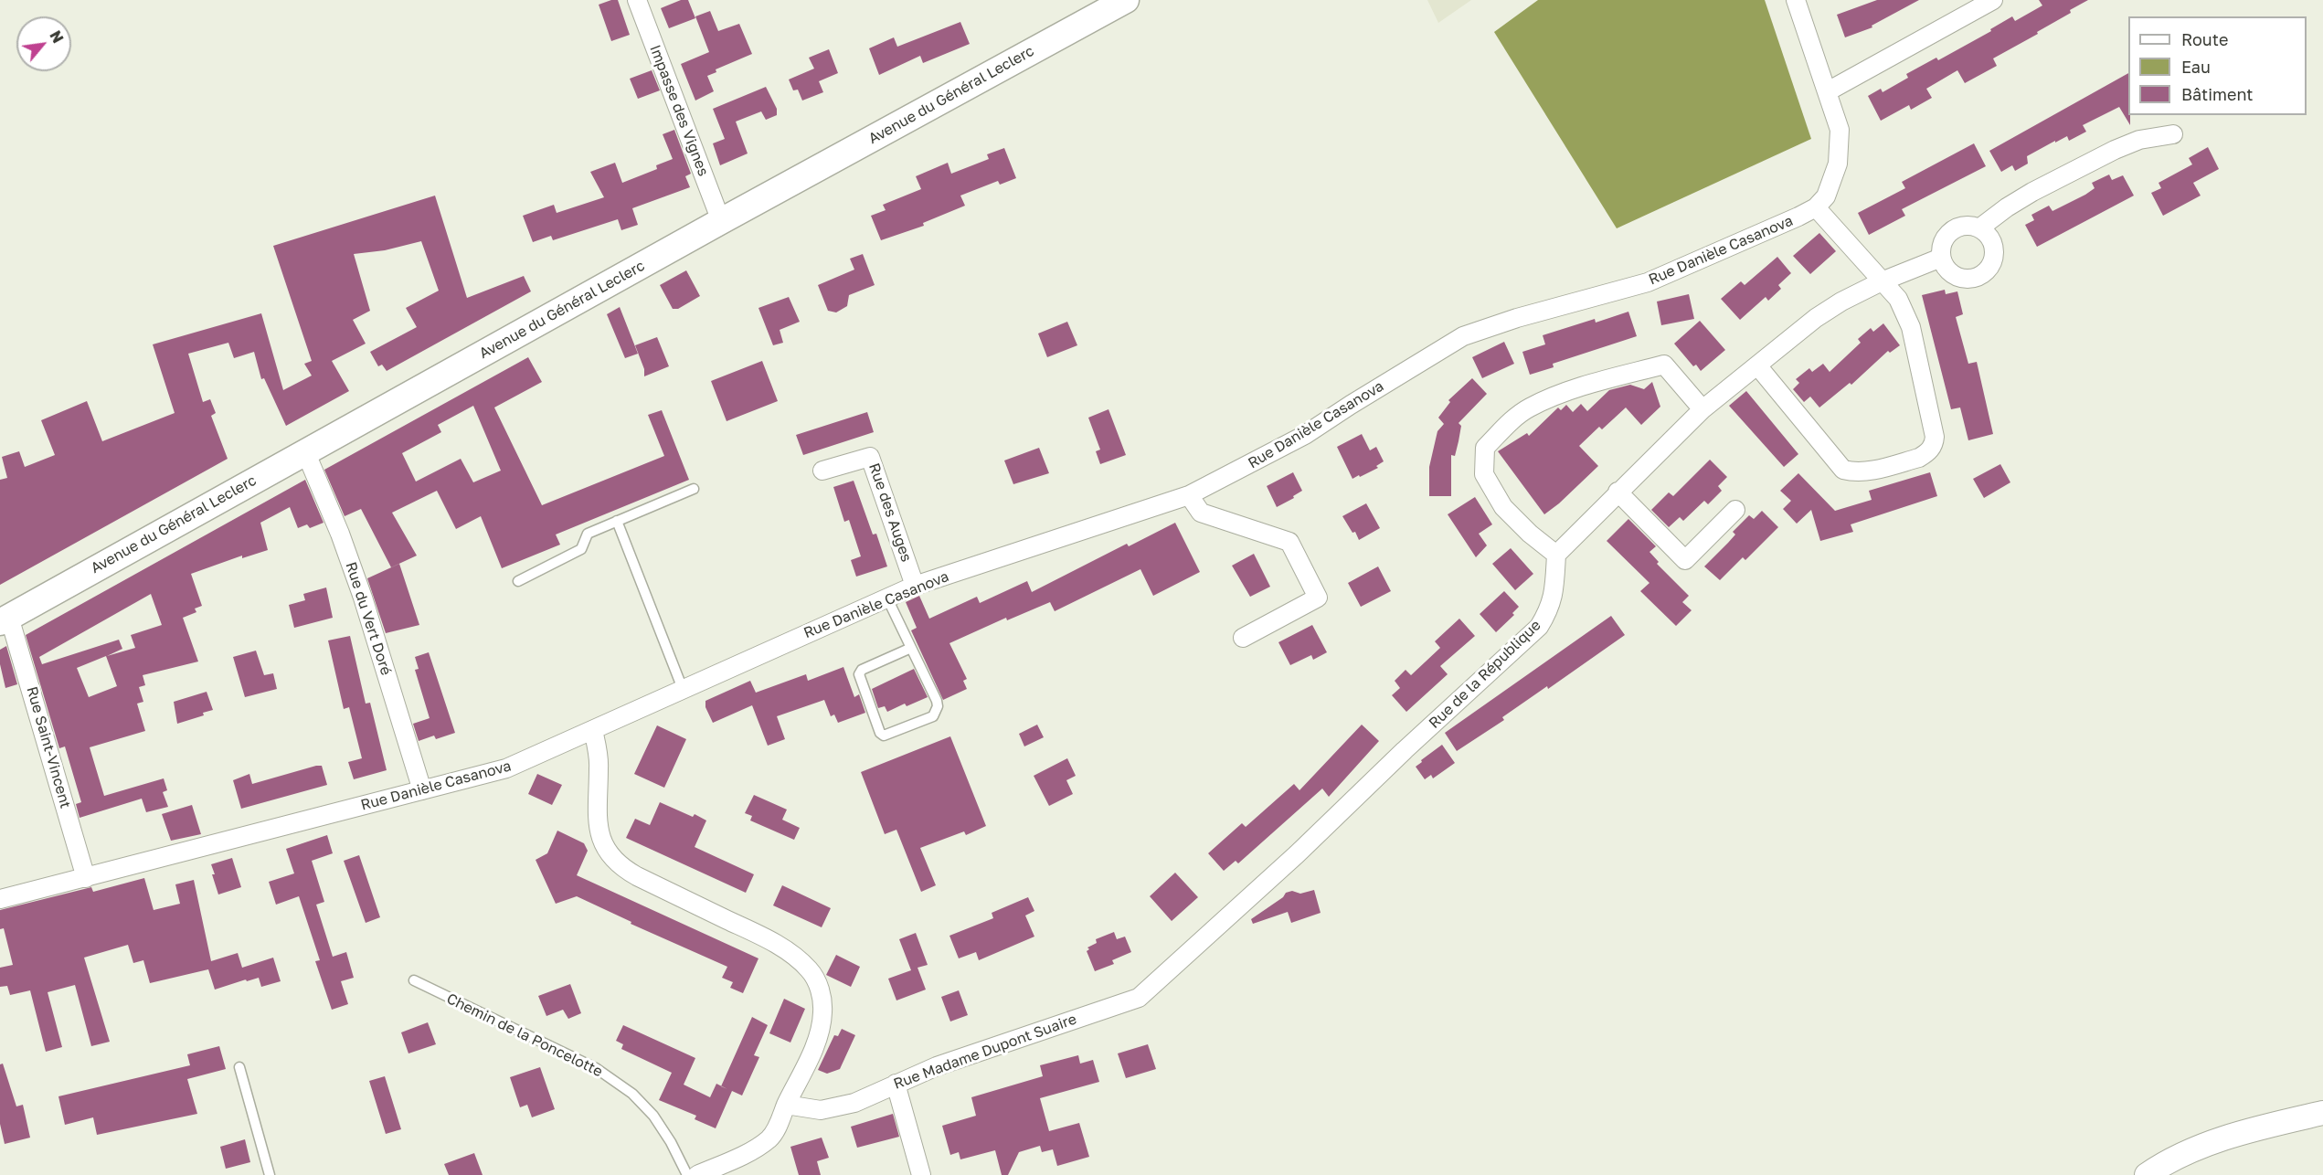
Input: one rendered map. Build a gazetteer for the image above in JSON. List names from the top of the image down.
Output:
{
  "streets": {
    "main road": ["Avenue du Général Leclerc"],
    "street": [
      "Impasse des Vignes",
      "Rue Danièle Casanova",
      "Rue des Auges",
      "Rue du Vert Doré",
      "Rue de la République",
      "Rue Saint-Vincent",
      "Rue Madame Dupont Suaire"
    ],
    "lane": ["Chemin de la Poncelotte"]
  },
  "crossings": [
    ["Avenue du Général Leclerc", "Impasse des Vignes"],
    ["Avenue du Général Leclerc", "Rue du Vert Doré"],
    ["Avenue du Général Leclerc", "Rue Saint-Vincent"],
    ["Rue Danièle Casanova", "Rue des Auges"],
    ["Rue Danièle Casanova", "Rue du Vert Doré"],
    ["Rue Danièle Casanova", "Rue Saint-Vincent"],
    ["Rue de la République", "Rue Madame Dupont Suaire"]
  ],
  "legend": ["Route", "Eau", "Bâtiment"],
  "north": "top right"
}
